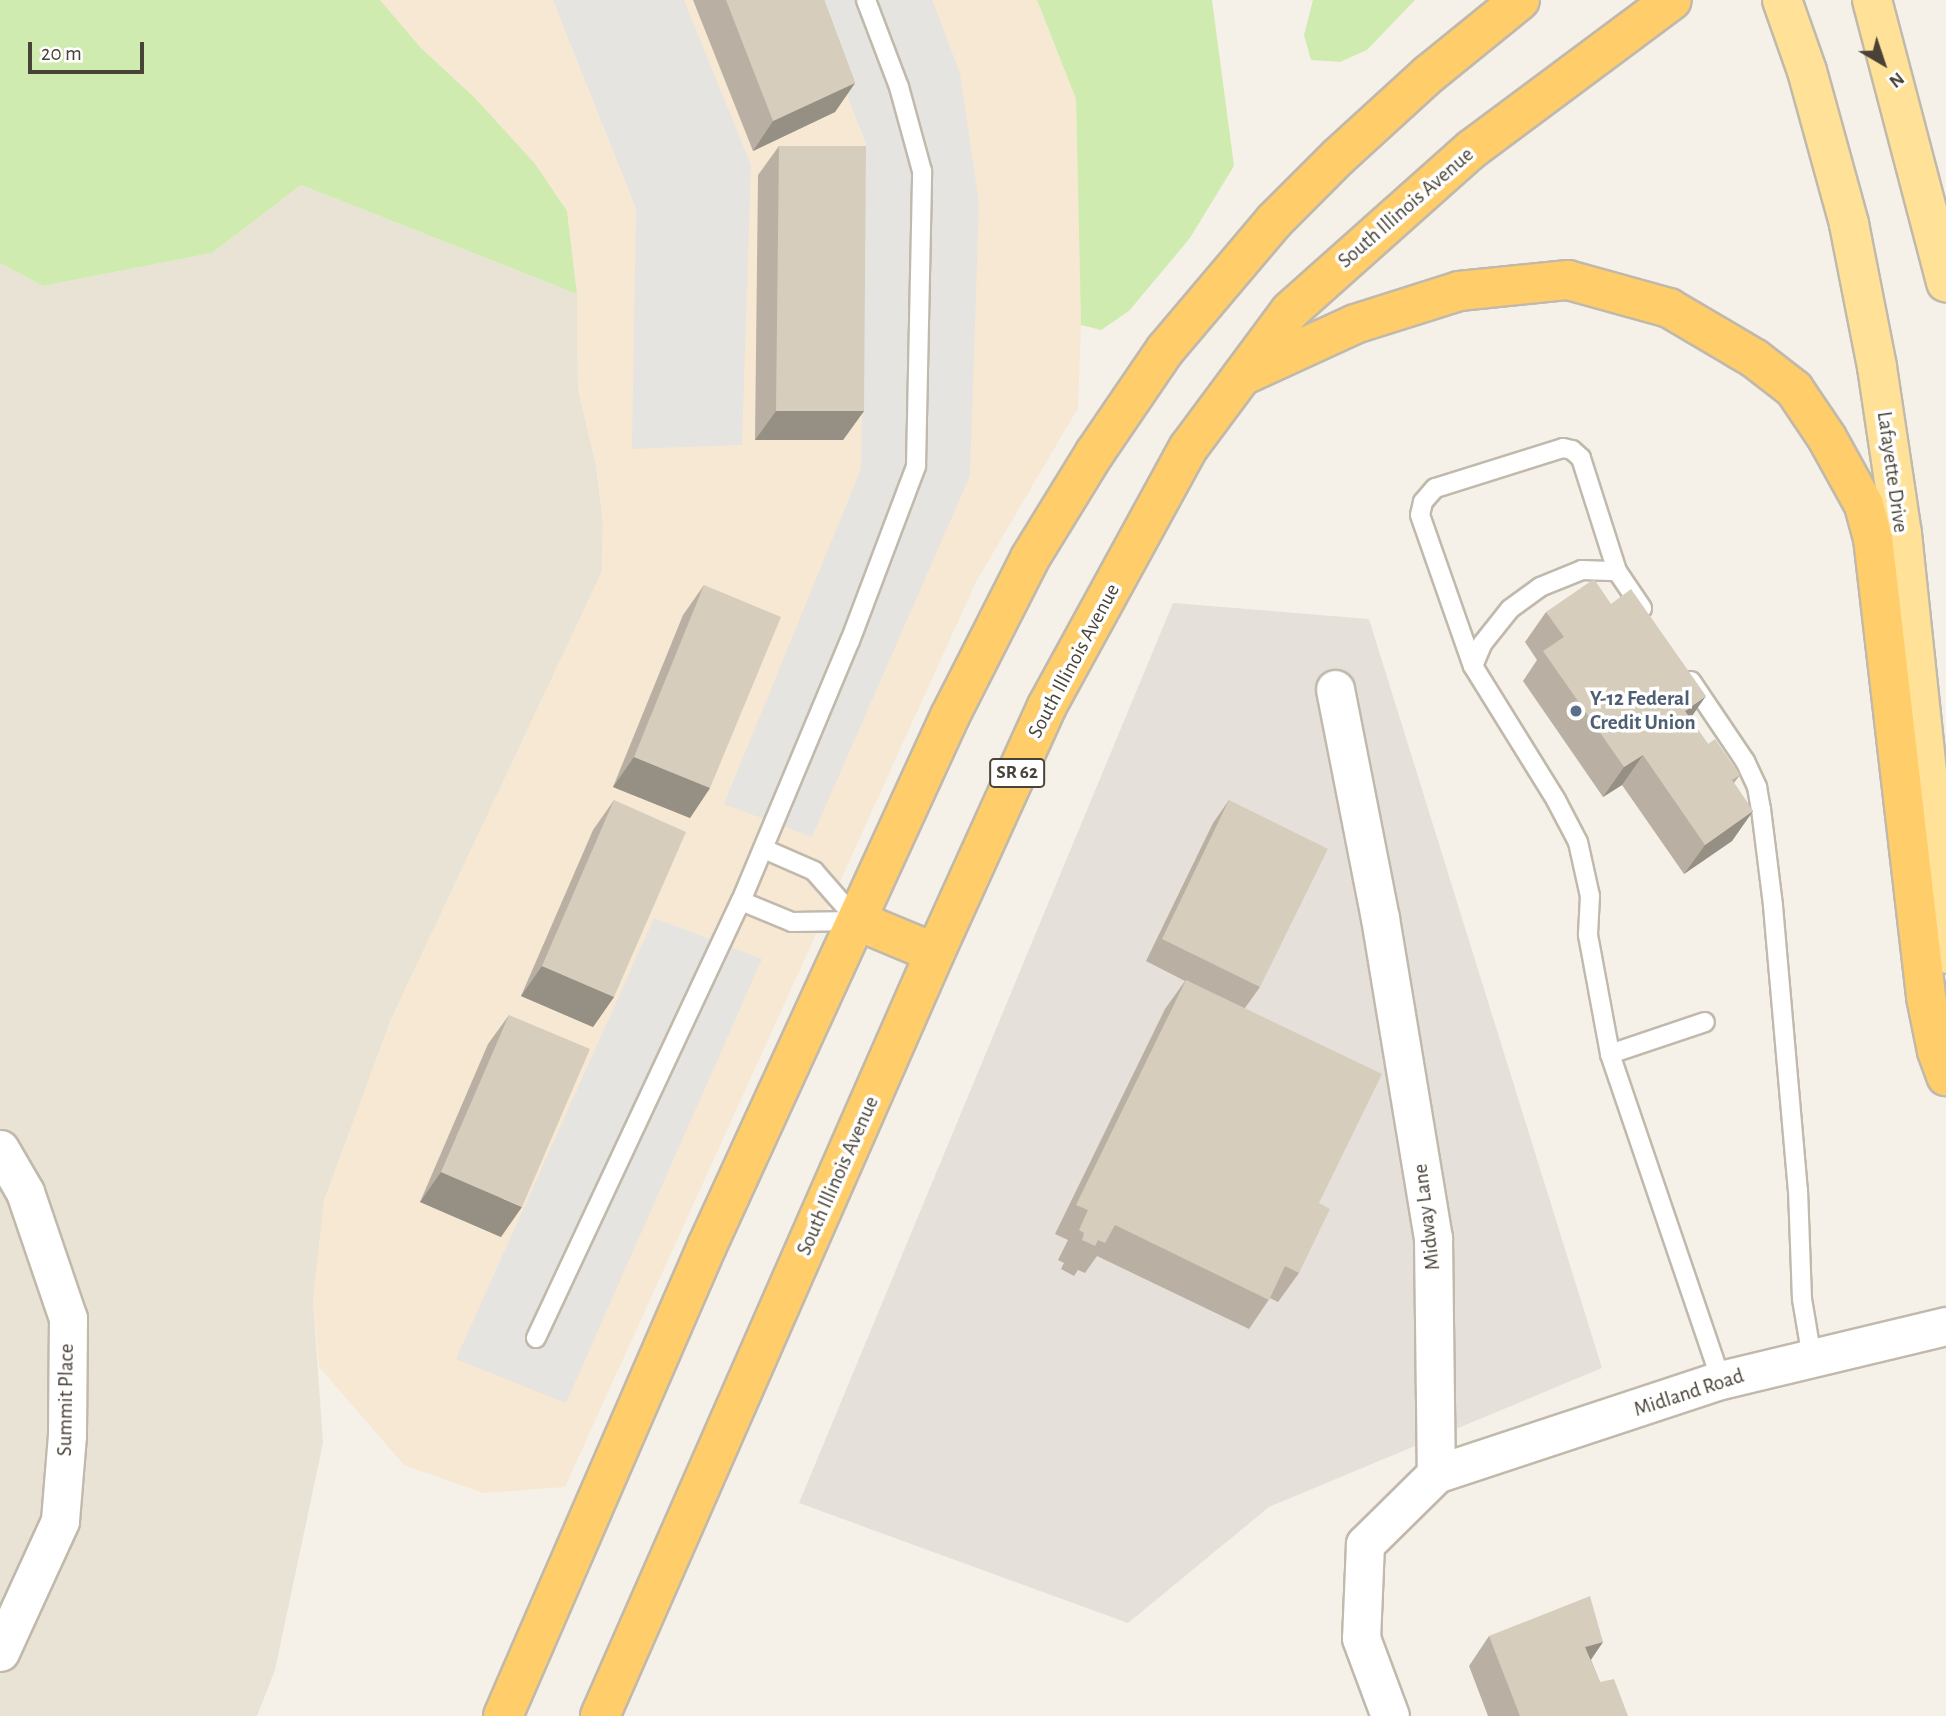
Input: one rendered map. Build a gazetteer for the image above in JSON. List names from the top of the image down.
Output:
{
  "streets": {
    "highway": ["South Illinois Avenue", "SR 62"],
    "main road": ["Lafayette Drive"],
    "street": ["Midway Lane", "Midland Road", "Summit Place"]
  },
  "crossings": [
    ["Midway Lane", "Midland Road"]
  ],
  "places": ["Y-12 Federal Credit Union"],
  "scale_bar": "20 m",
  "north": "bottom right"
}
